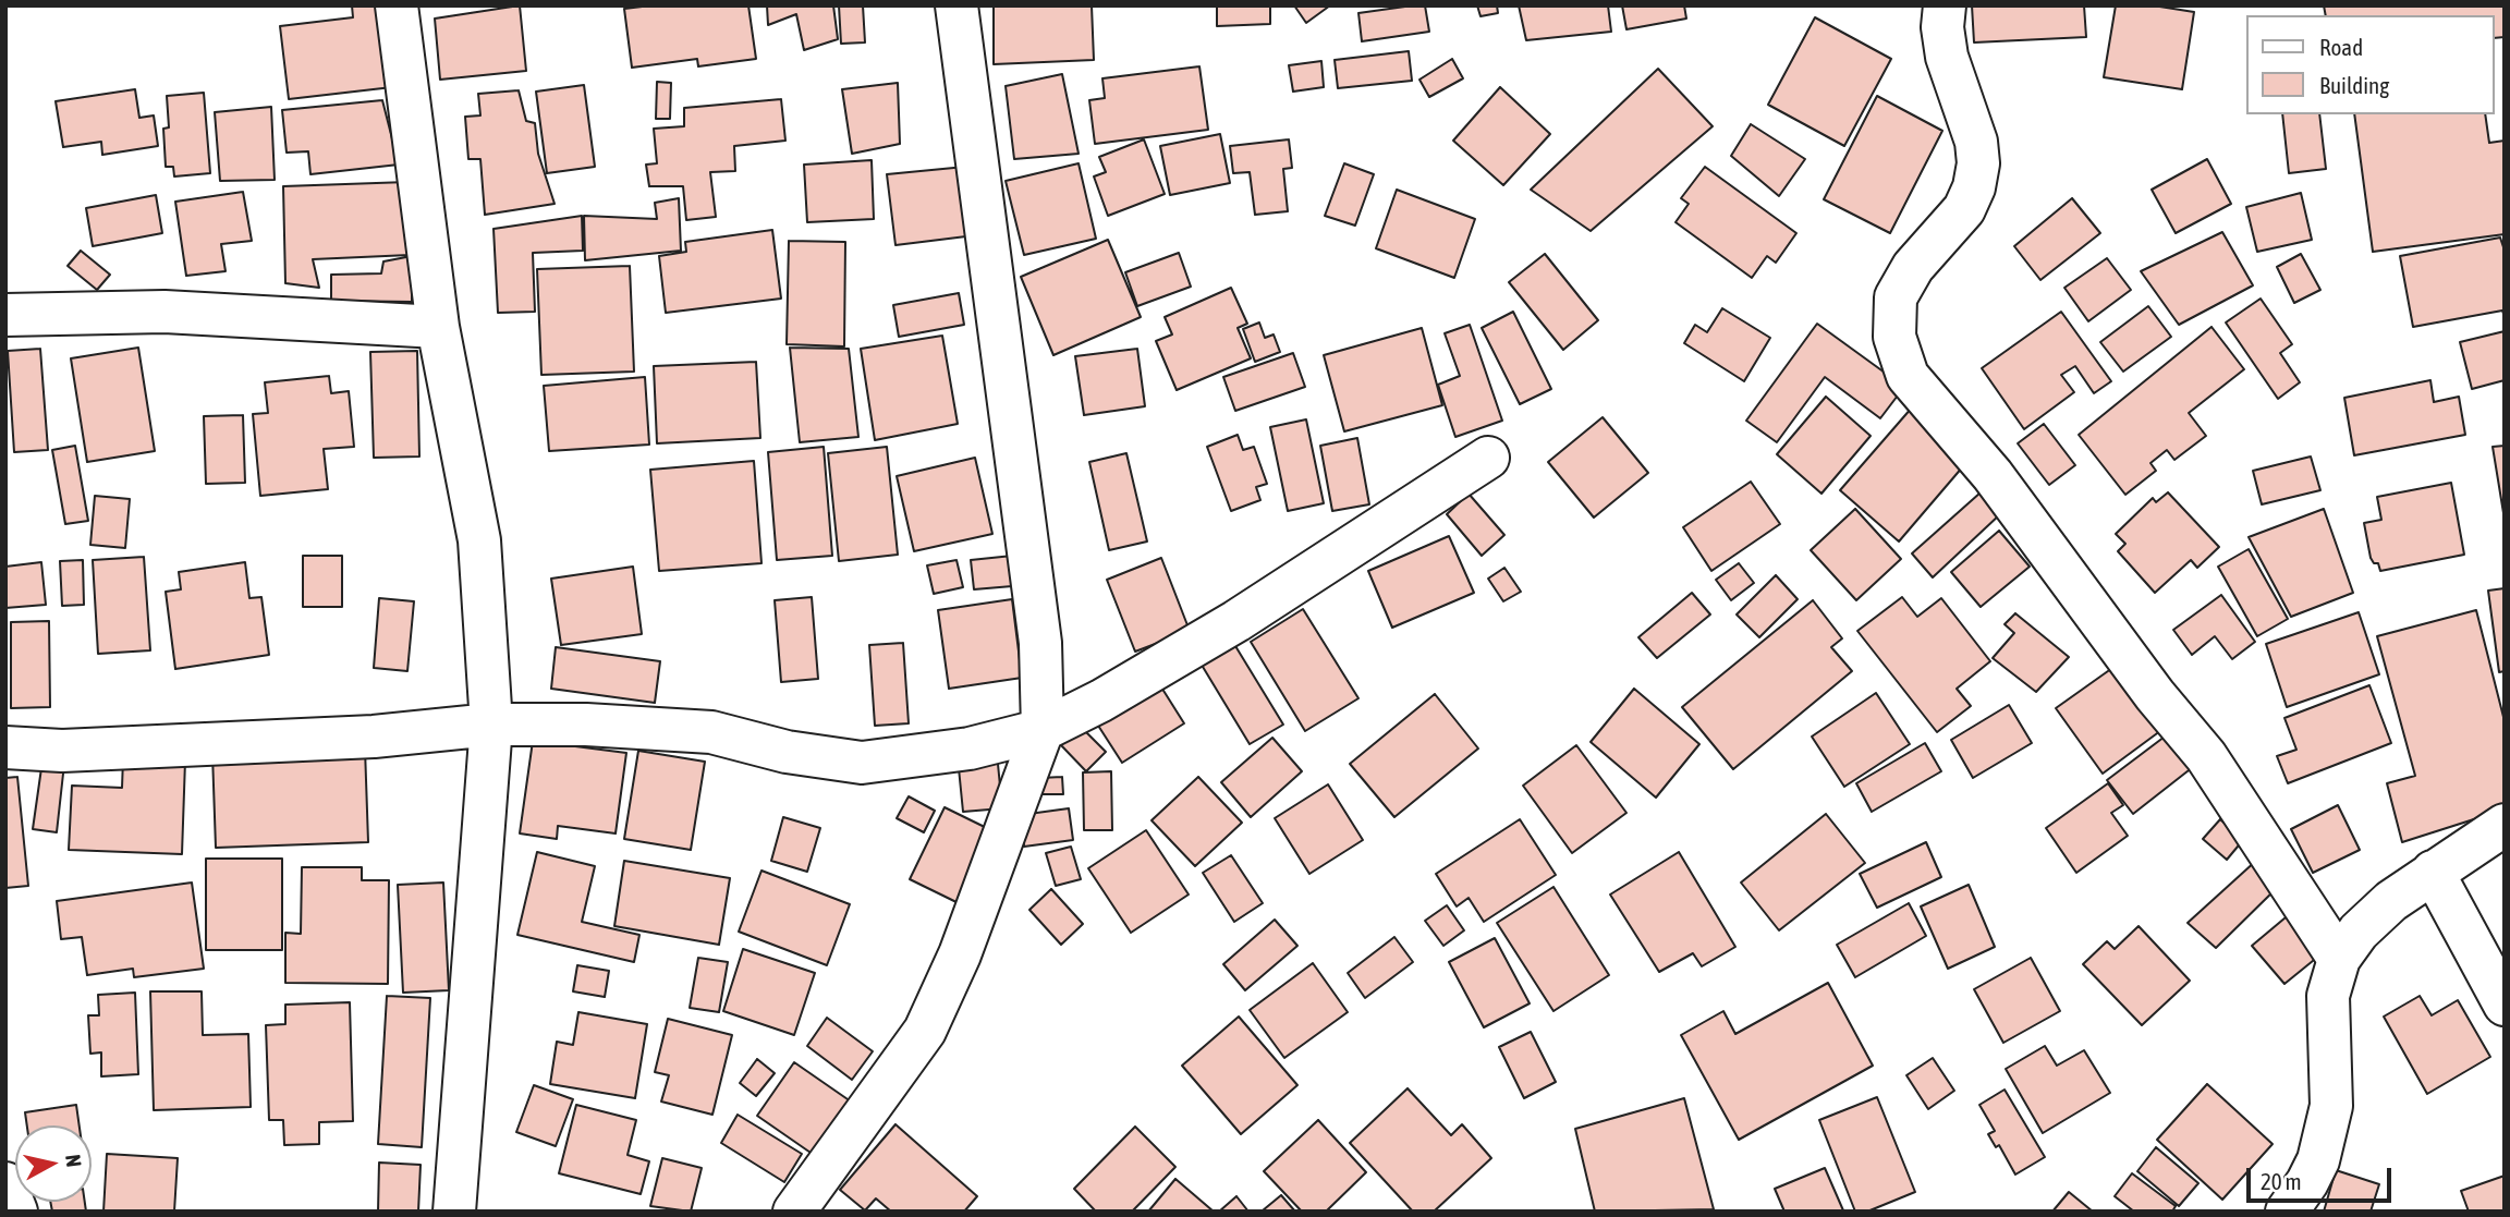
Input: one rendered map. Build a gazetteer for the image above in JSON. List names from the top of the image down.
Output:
{
  "legend": ["Road", "Building"],
  "scale_bar": "20 m",
  "north": "right"
}
